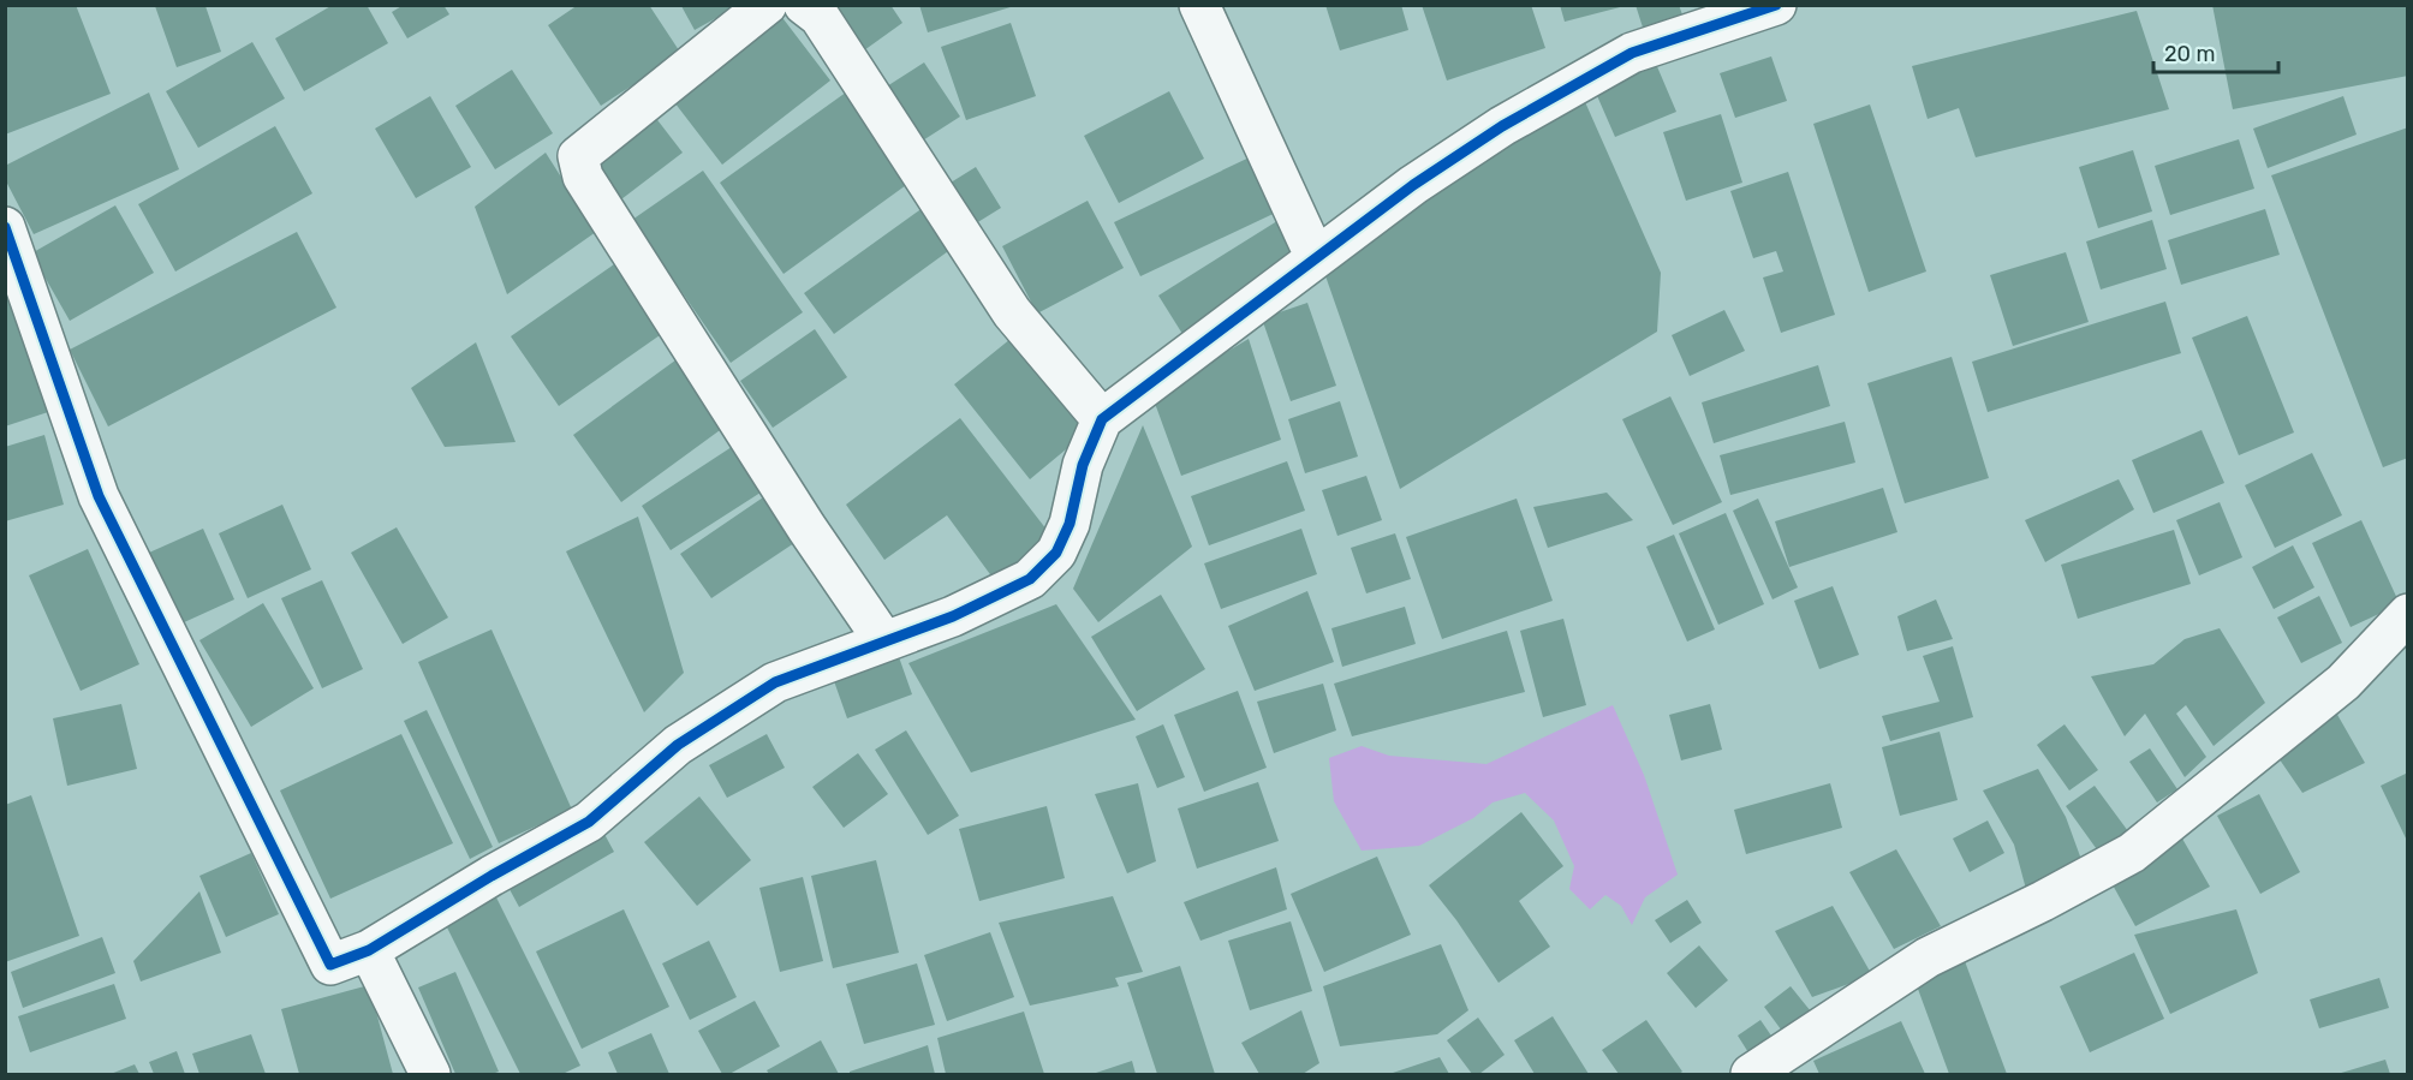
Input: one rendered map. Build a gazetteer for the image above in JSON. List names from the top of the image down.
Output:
{
  "scale_bar": "20 m"
}
